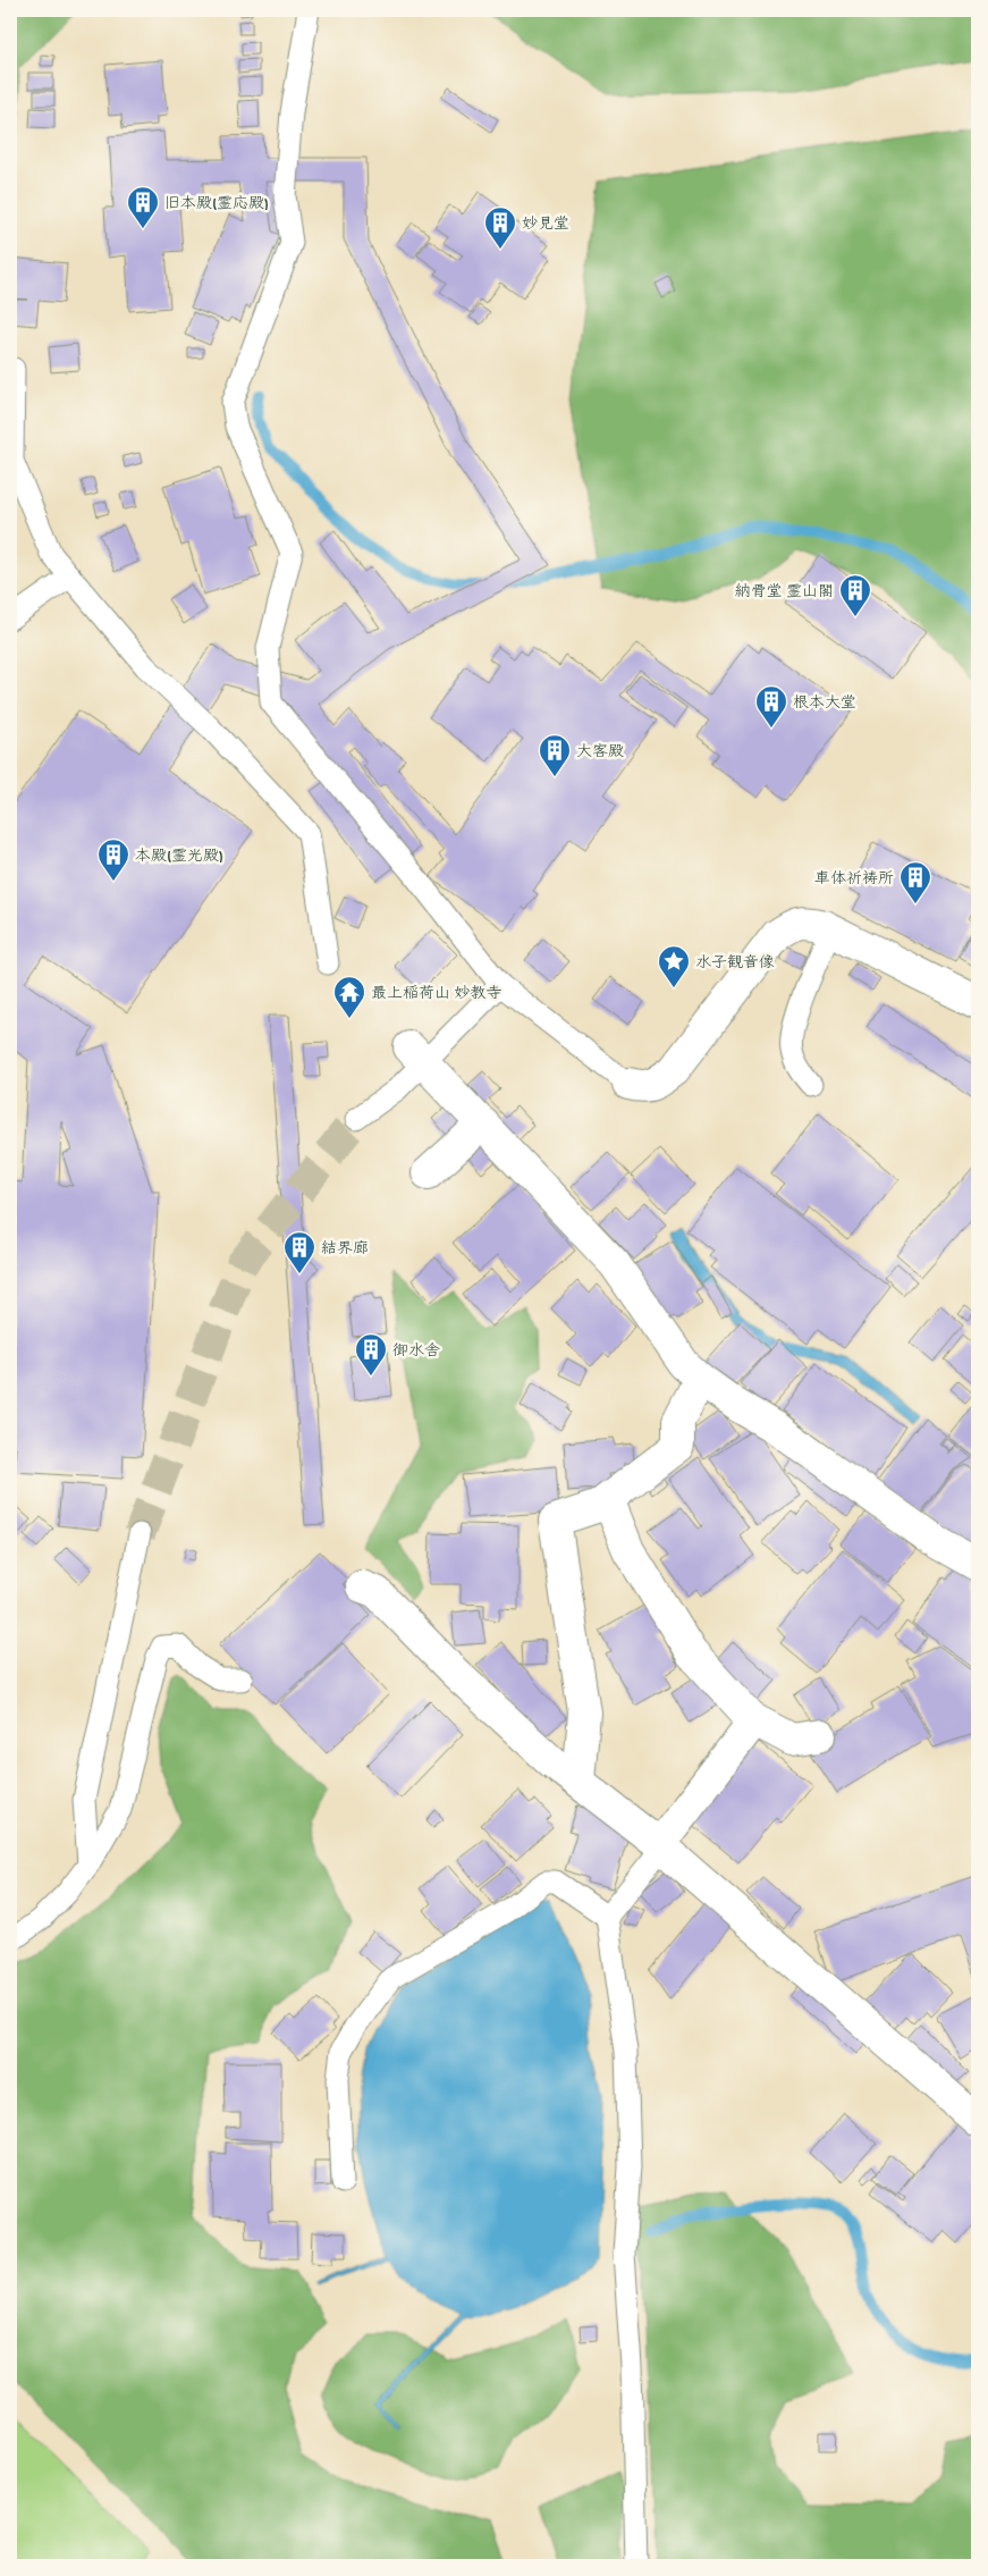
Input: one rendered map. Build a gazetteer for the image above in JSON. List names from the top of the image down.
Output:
{
  "places": {
    "building": [
      "旧本殿(霊応殿)",
      "妙見堂",
      "納骨堂 霊山閣",
      "根本大堂",
      "大客殿",
      "本殿(霊光殿)",
      "車体祈祷所",
      "結界廊",
      "御水舎"
    ],
    "place": ["水子観音像"],
    "temple": ["最上稲荷山 妙教寺"]
  }
}
